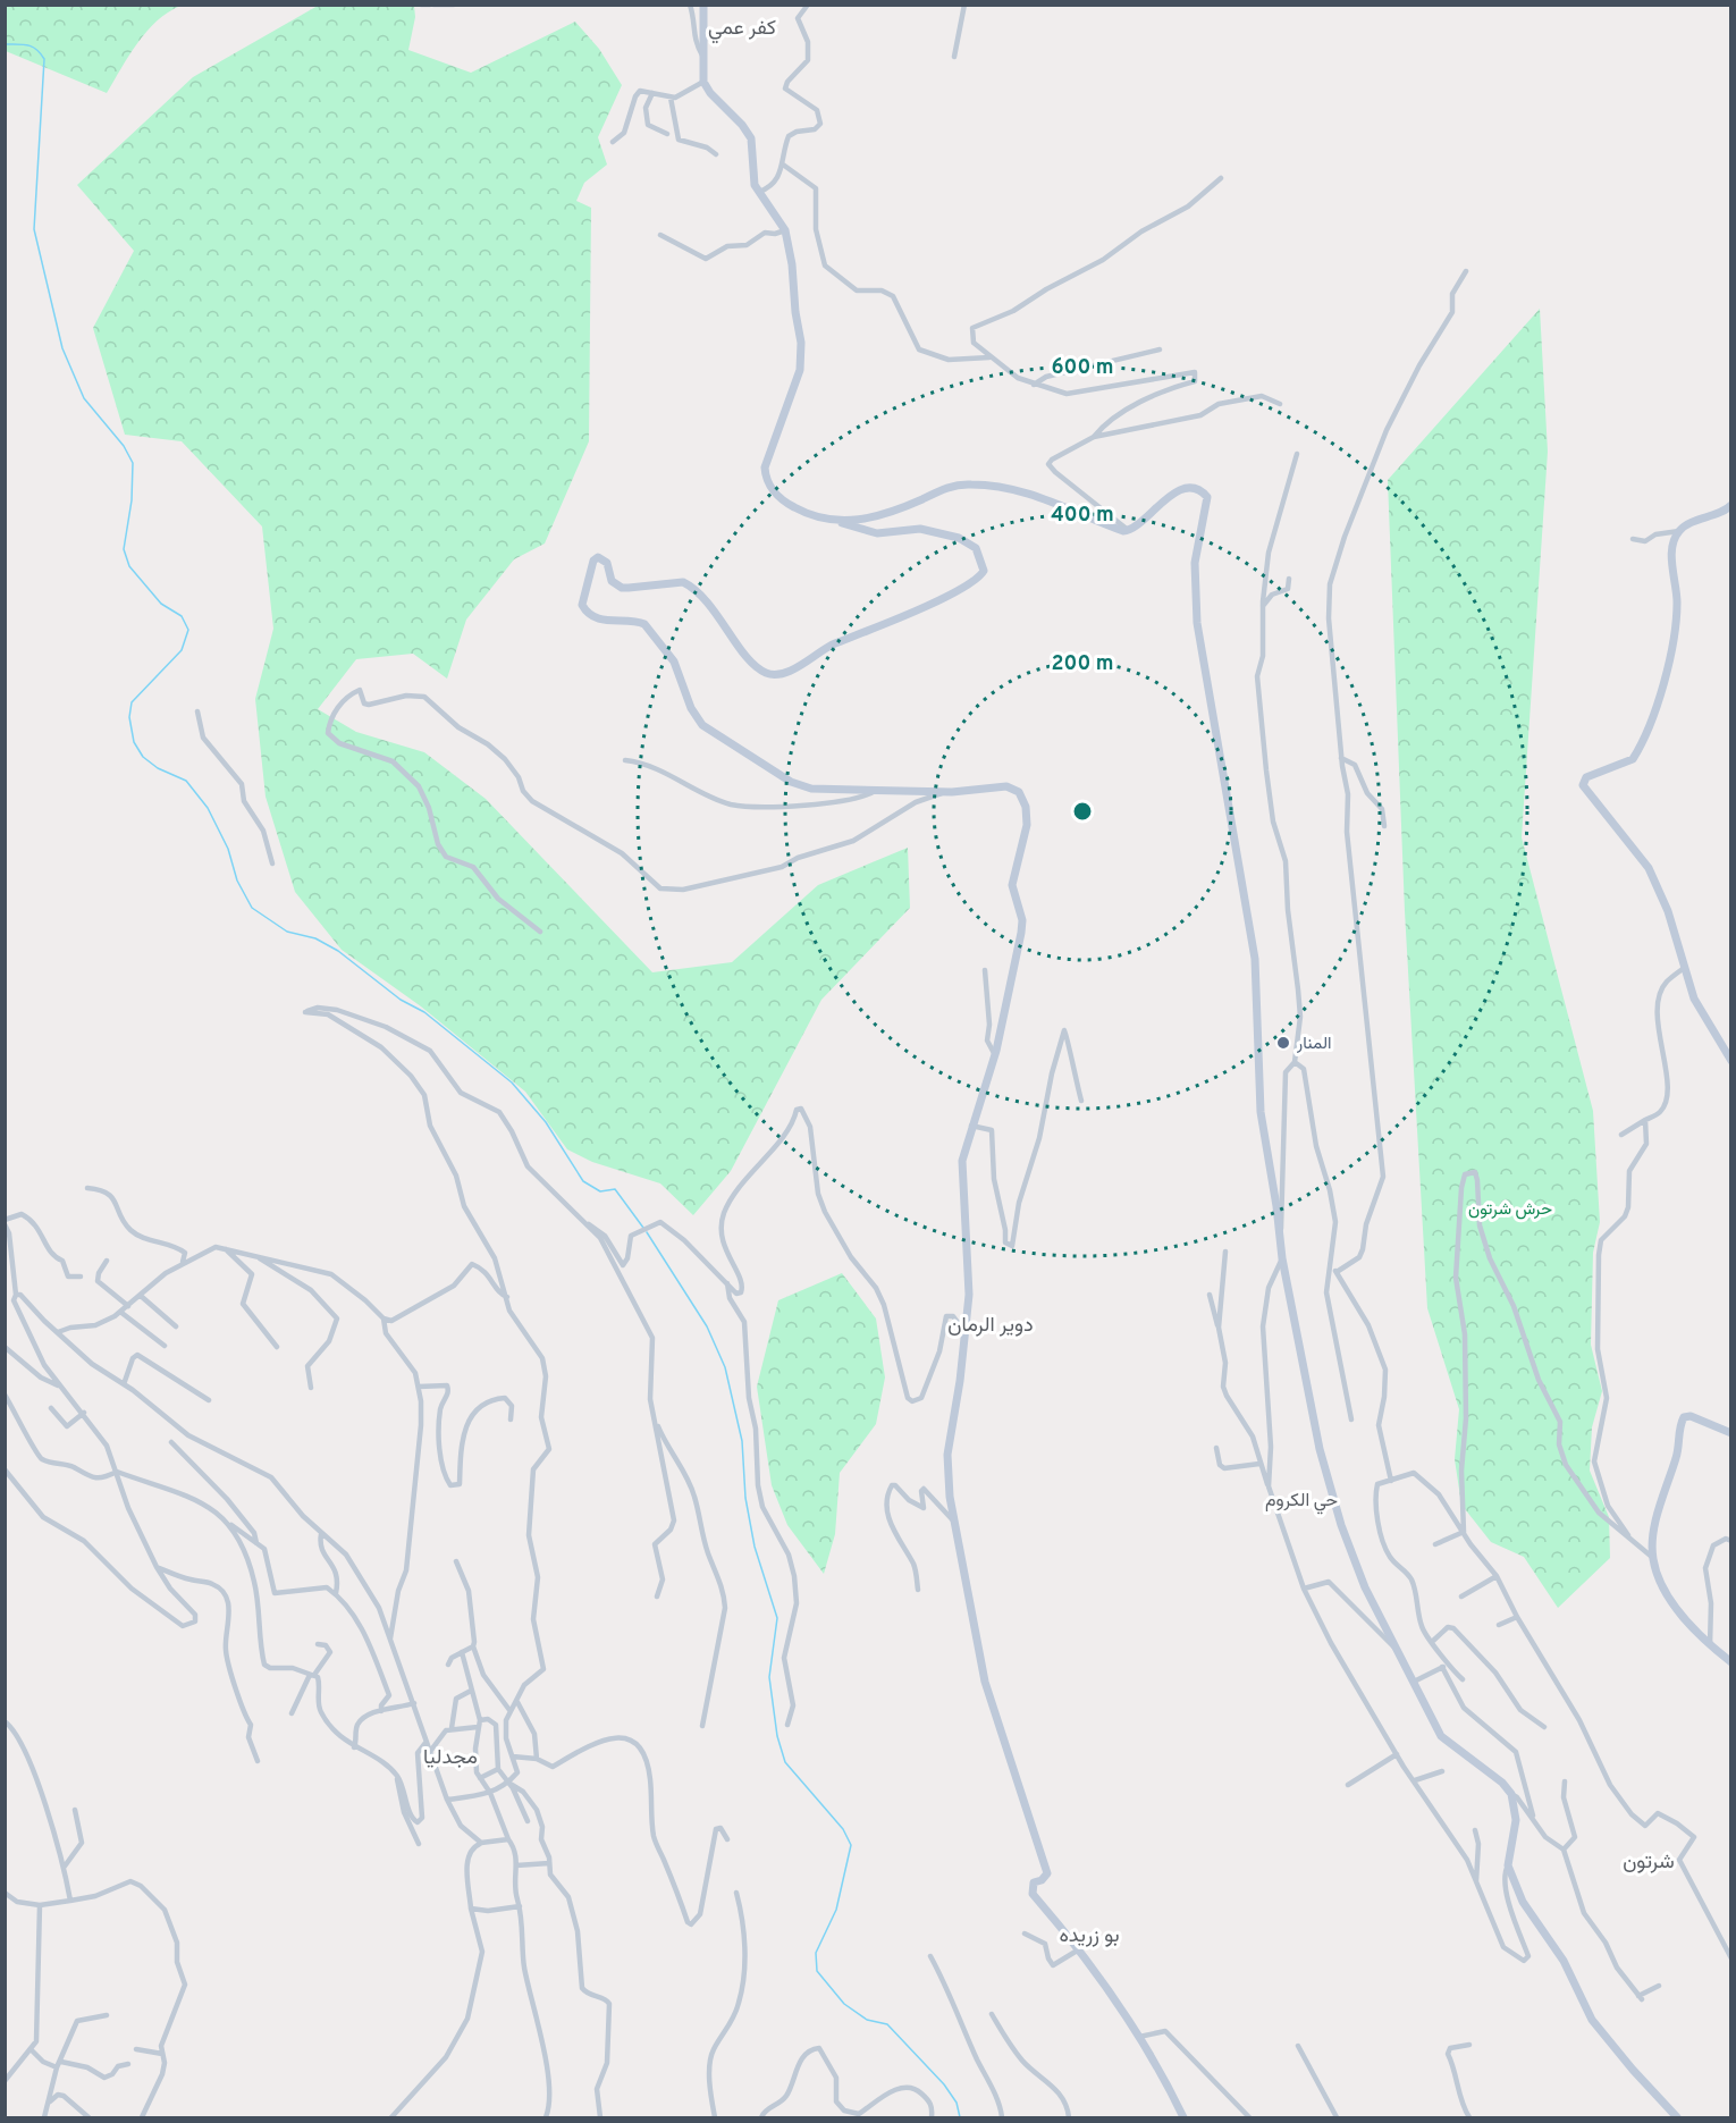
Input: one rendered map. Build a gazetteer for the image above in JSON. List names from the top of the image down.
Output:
{
  "districts": [
    "كفر عمي",
    "دوير الرمان",
    "حي الكروم",
    "مجدليا",
    "شرتون",
    "بو زريده"
  ],
  "parks": ["حرش شرتون"],
  "places": ["المنار"],
  "rings": ["600 m", "400 m", "200 m"]
}
